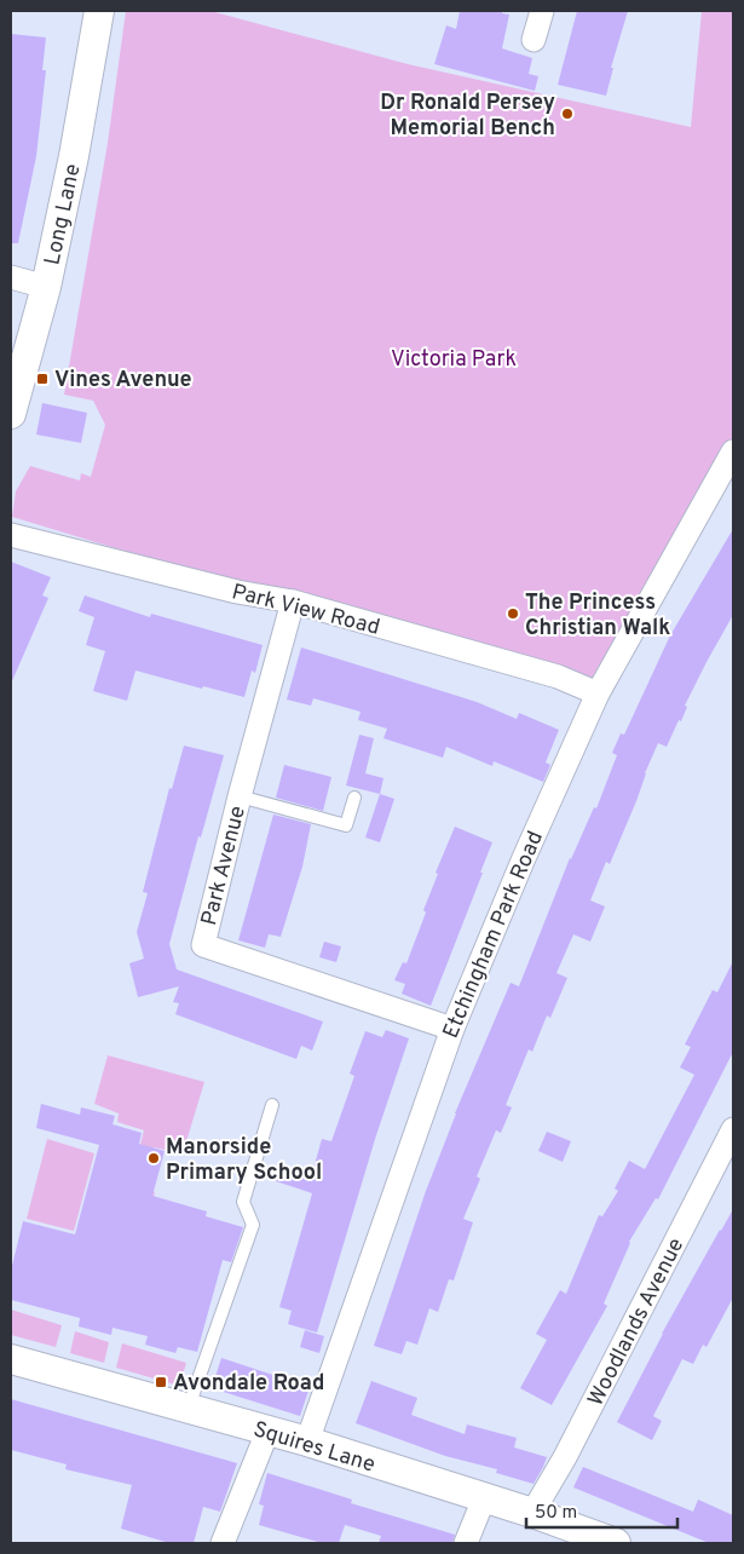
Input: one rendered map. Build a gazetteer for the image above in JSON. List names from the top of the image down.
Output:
{
  "streets": {
    "street": [
      "Long Lane",
      "Park View Road",
      "Park Avenue",
      "Etchingham Park Road",
      "Woodlands Avenue",
      "Squires Lane"
    ]
  },
  "crossings": [
    ["Park View Road", "Park Avenue"],
    ["Park View Road", "Etchingham Park Road"],
    ["Park Avenue", "Etchingham Park Road"],
    ["Etchingham Park Road", "Squires Lane"],
    ["Woodlands Avenue", "Squires Lane"]
  ],
  "parks": ["Victoria Park"],
  "places": {
    "other": ["Dr Ronald Persey Memorial Bench", "The Princess Christian Walk", "Manorside Primary School"],
    "transit": ["Vines Avenue", "Avondale Road"]
  },
  "scale_bar": "50 m"
}
